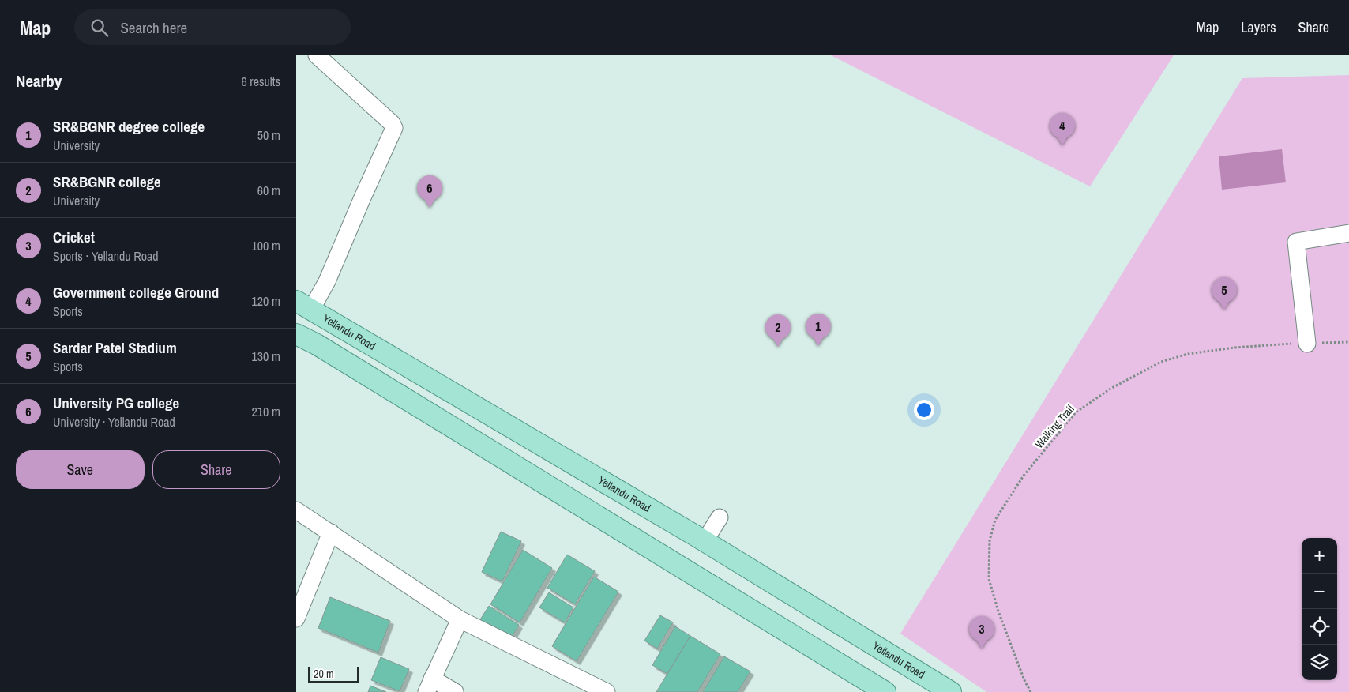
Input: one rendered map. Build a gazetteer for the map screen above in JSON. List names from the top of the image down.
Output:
{
  "streets": {
    "main road": ["Yellandu Road"],
    "path": ["Walking Trail"]
  },
  "scale_bar": "20 m",
  "page": {
    "header": "Map",
    "search": "Search here",
    "nav": ["Map", "Layers", "Share"],
    "heading": ["Nearby", "6 results"],
    "list": [
      {
        "mark": "1",
        "name": "SR&BGNR degree college",
        "note": "University",
        "value": "50 m"
      },
      {
        "mark": "2",
        "name": "SR&BGNR college",
        "note": "University",
        "value": "60 m"
      },
      {
        "mark": "3",
        "name": "Cricket",
        "note": "Sports · Yellandu Road",
        "value": "100 m"
      },
      {
        "mark": "4",
        "name": "Government college Ground",
        "note": "Sports",
        "value": "120 m"
      },
      {
        "mark": "5",
        "name": "Sardar Patel Stadium",
        "note": "Sports",
        "value": "130 m"
      },
      {
        "mark": "6",
        "name": "University PG college",
        "note": "University · Yellandu Road",
        "value": "210 m"
      }
    ],
    "pins": [
      "4",
      "6",
      "5",
      "1",
      "2",
      "3"
    ],
    "buttons": ["Save", "Share"],
    "map_buttons": ["+", "−"],
    "scale": "20 m"
  }
}
